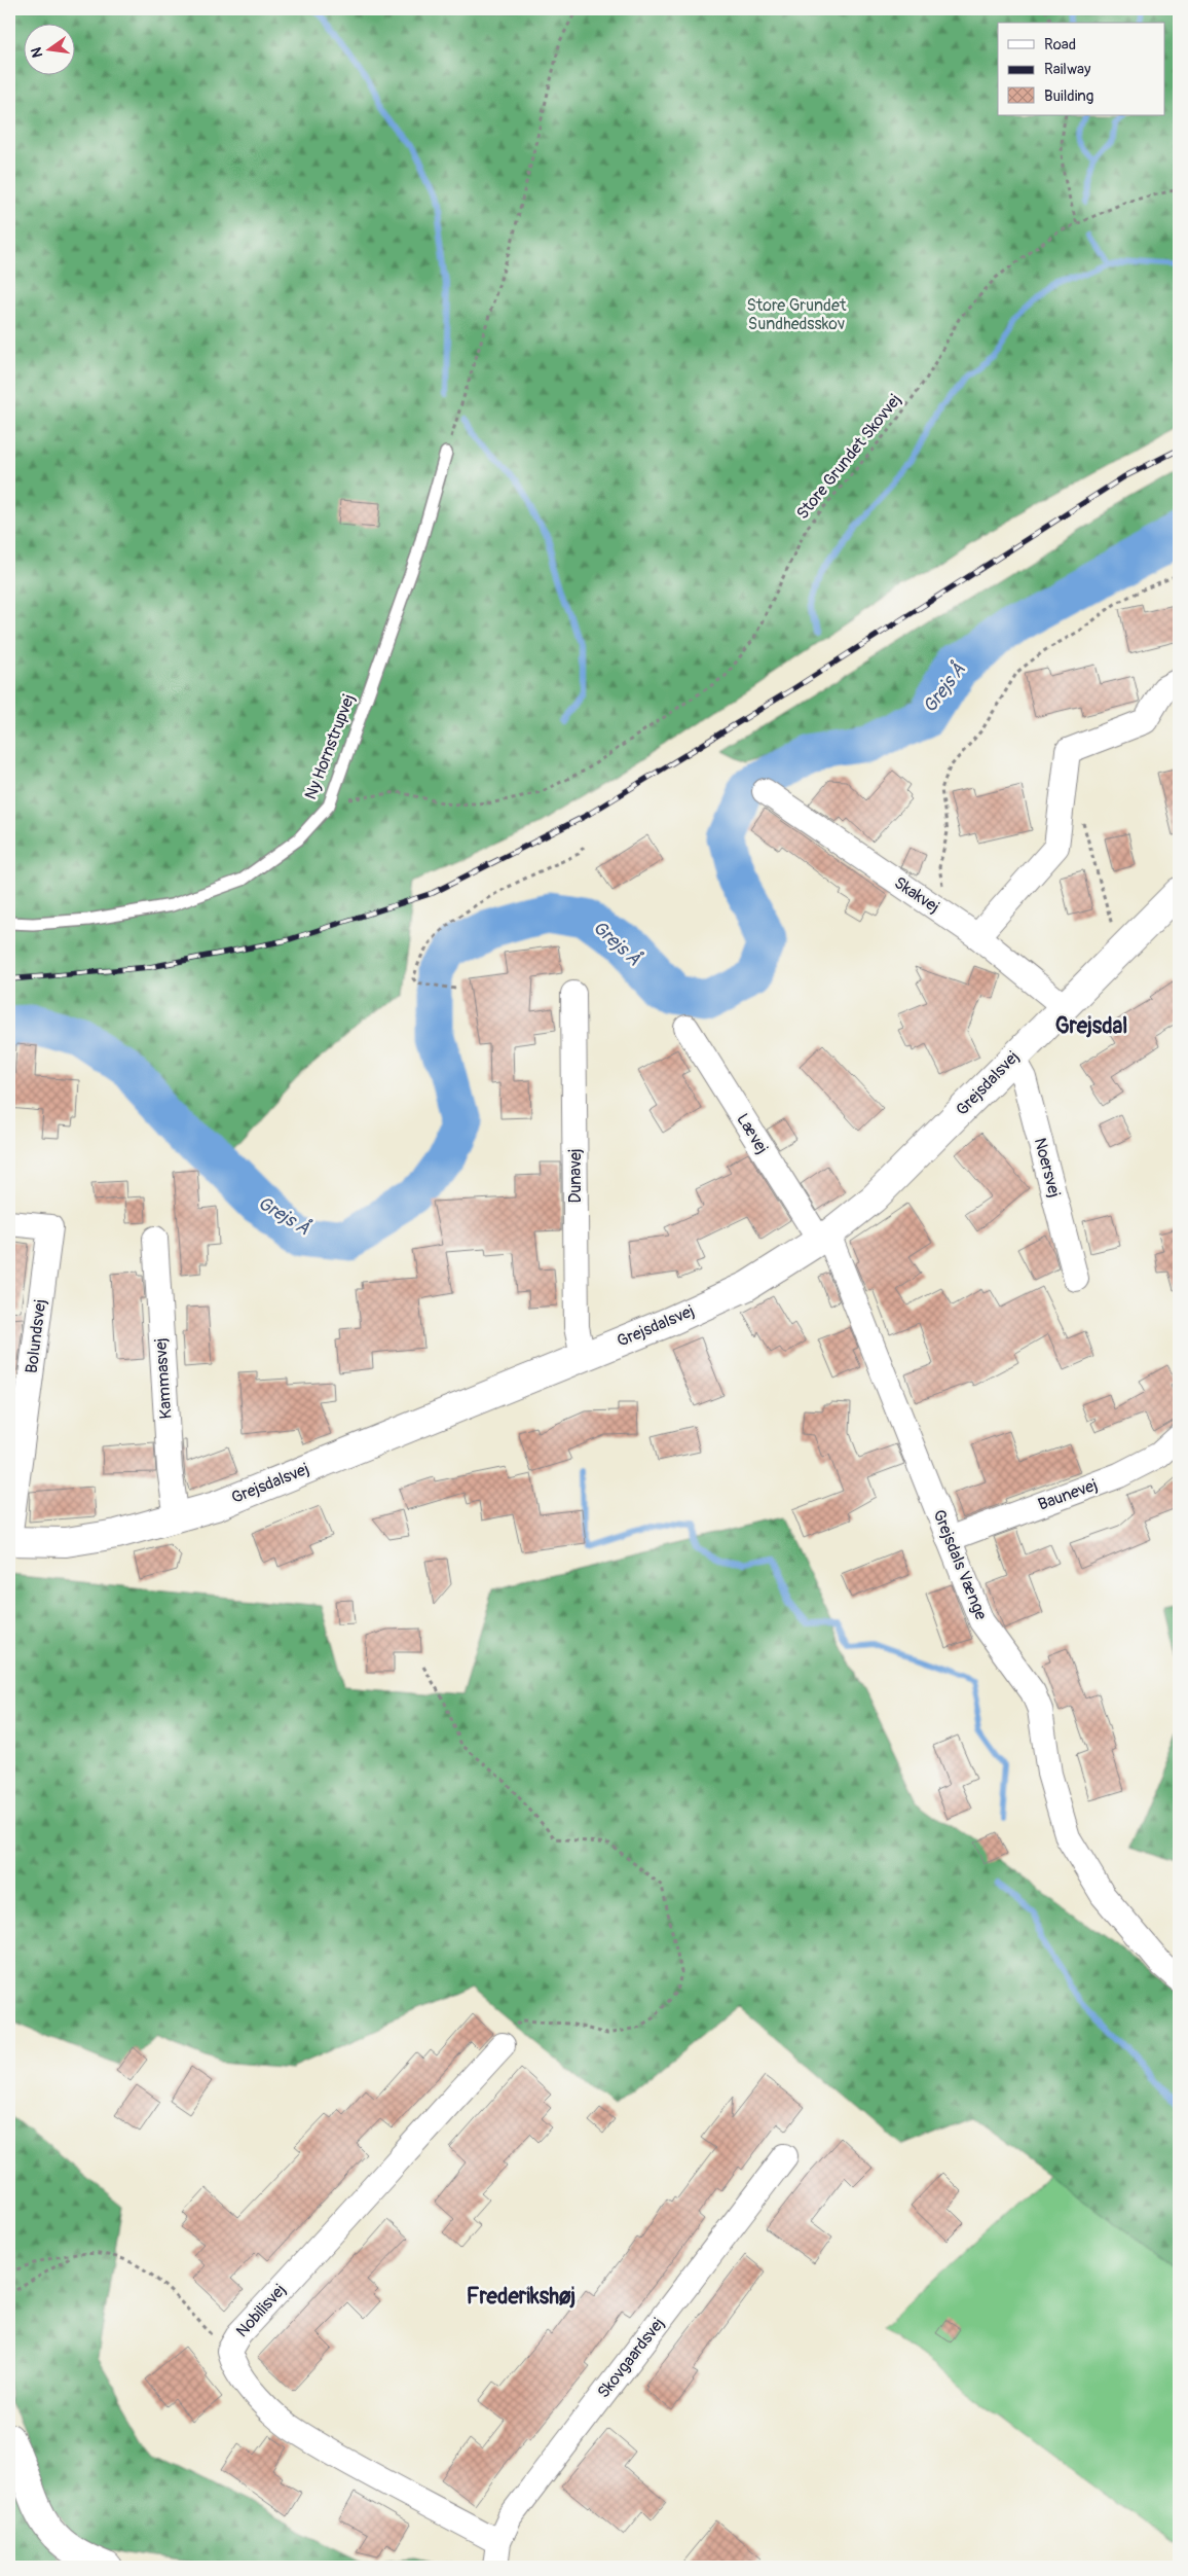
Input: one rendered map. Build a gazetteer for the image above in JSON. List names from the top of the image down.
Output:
{
  "streets": {
    "street": [
      "Skakvej",
      "Grejsdalsvej",
      "Lævej",
      "Noersvej",
      "Dunavej",
      "Bolundsvej",
      "Kammasvej",
      "Baunevej",
      "Grejsdals Vænge",
      "Nobilisvej",
      "Skovgaardsvej"
    ],
    "lane": ["Ny Hornstrupvej"],
    "path": ["Store Grundet Skovvej"]
  },
  "crossings": [
    ["Store Grundet Skovvej", "Ny Hornstrupvej"],
    ["Skakvej", "Grejsdalsvej"],
    ["Grejsdalsvej", "Lævej"],
    ["Grejsdalsvej", "Noersvej"],
    ["Grejsdalsvej", "Dunavej"],
    ["Grejsdalsvej", "Bolundsvej"],
    ["Grejsdalsvej", "Kammasvej"],
    ["Grejsdalsvej", "Grejsdals Vænge"],
    ["Lævej", "Grejsdals Vænge"],
    ["Baunevej", "Grejsdals Vænge"],
    ["Nobilisvej", "Skovgaardsvej"]
  ],
  "districts": ["Grejsdal", "Frederikshøj"],
  "water": ["Grejs Å"],
  "parks": ["Store Grundet Sundhedsskov"],
  "legend": ["Road", "Railway", "Building"],
  "north": "left"
}
